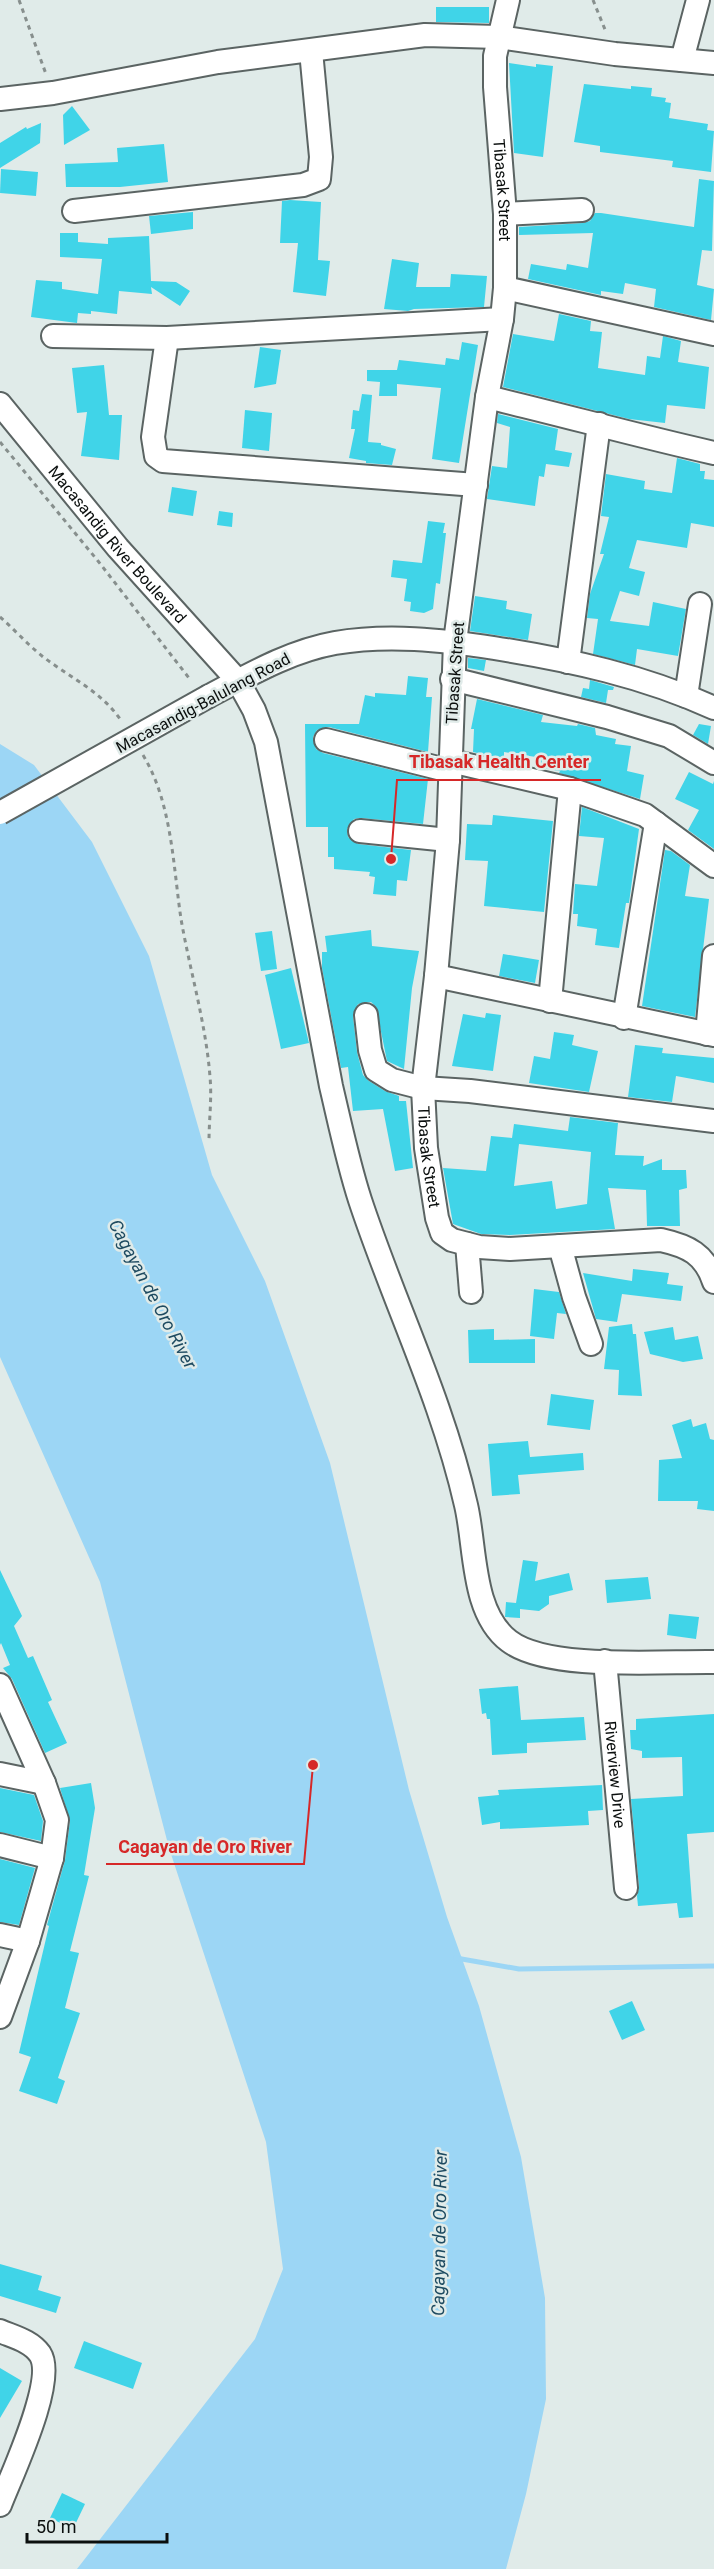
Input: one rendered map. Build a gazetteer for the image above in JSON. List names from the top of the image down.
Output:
{
  "streets": {
    "street": [
      "Tibasak Street",
      "Macasandig River Boulevard",
      "Macasandig-Balulang Road",
      "Riverview Drive"
    ]
  },
  "crossings": [
    ["Tibasak Street", "Macasandig-Balulang Road"],
    ["Macasandig River Boulevard", "Macasandig-Balulang Road"],
    ["Macasandig River Boulevard", "Riverview Drive"]
  ],
  "water": ["Cagayan de Oro River"],
  "places": ["Tibasak Health Center", "Cagayan de Oro River"],
  "scale_bar": "50 m"
}
